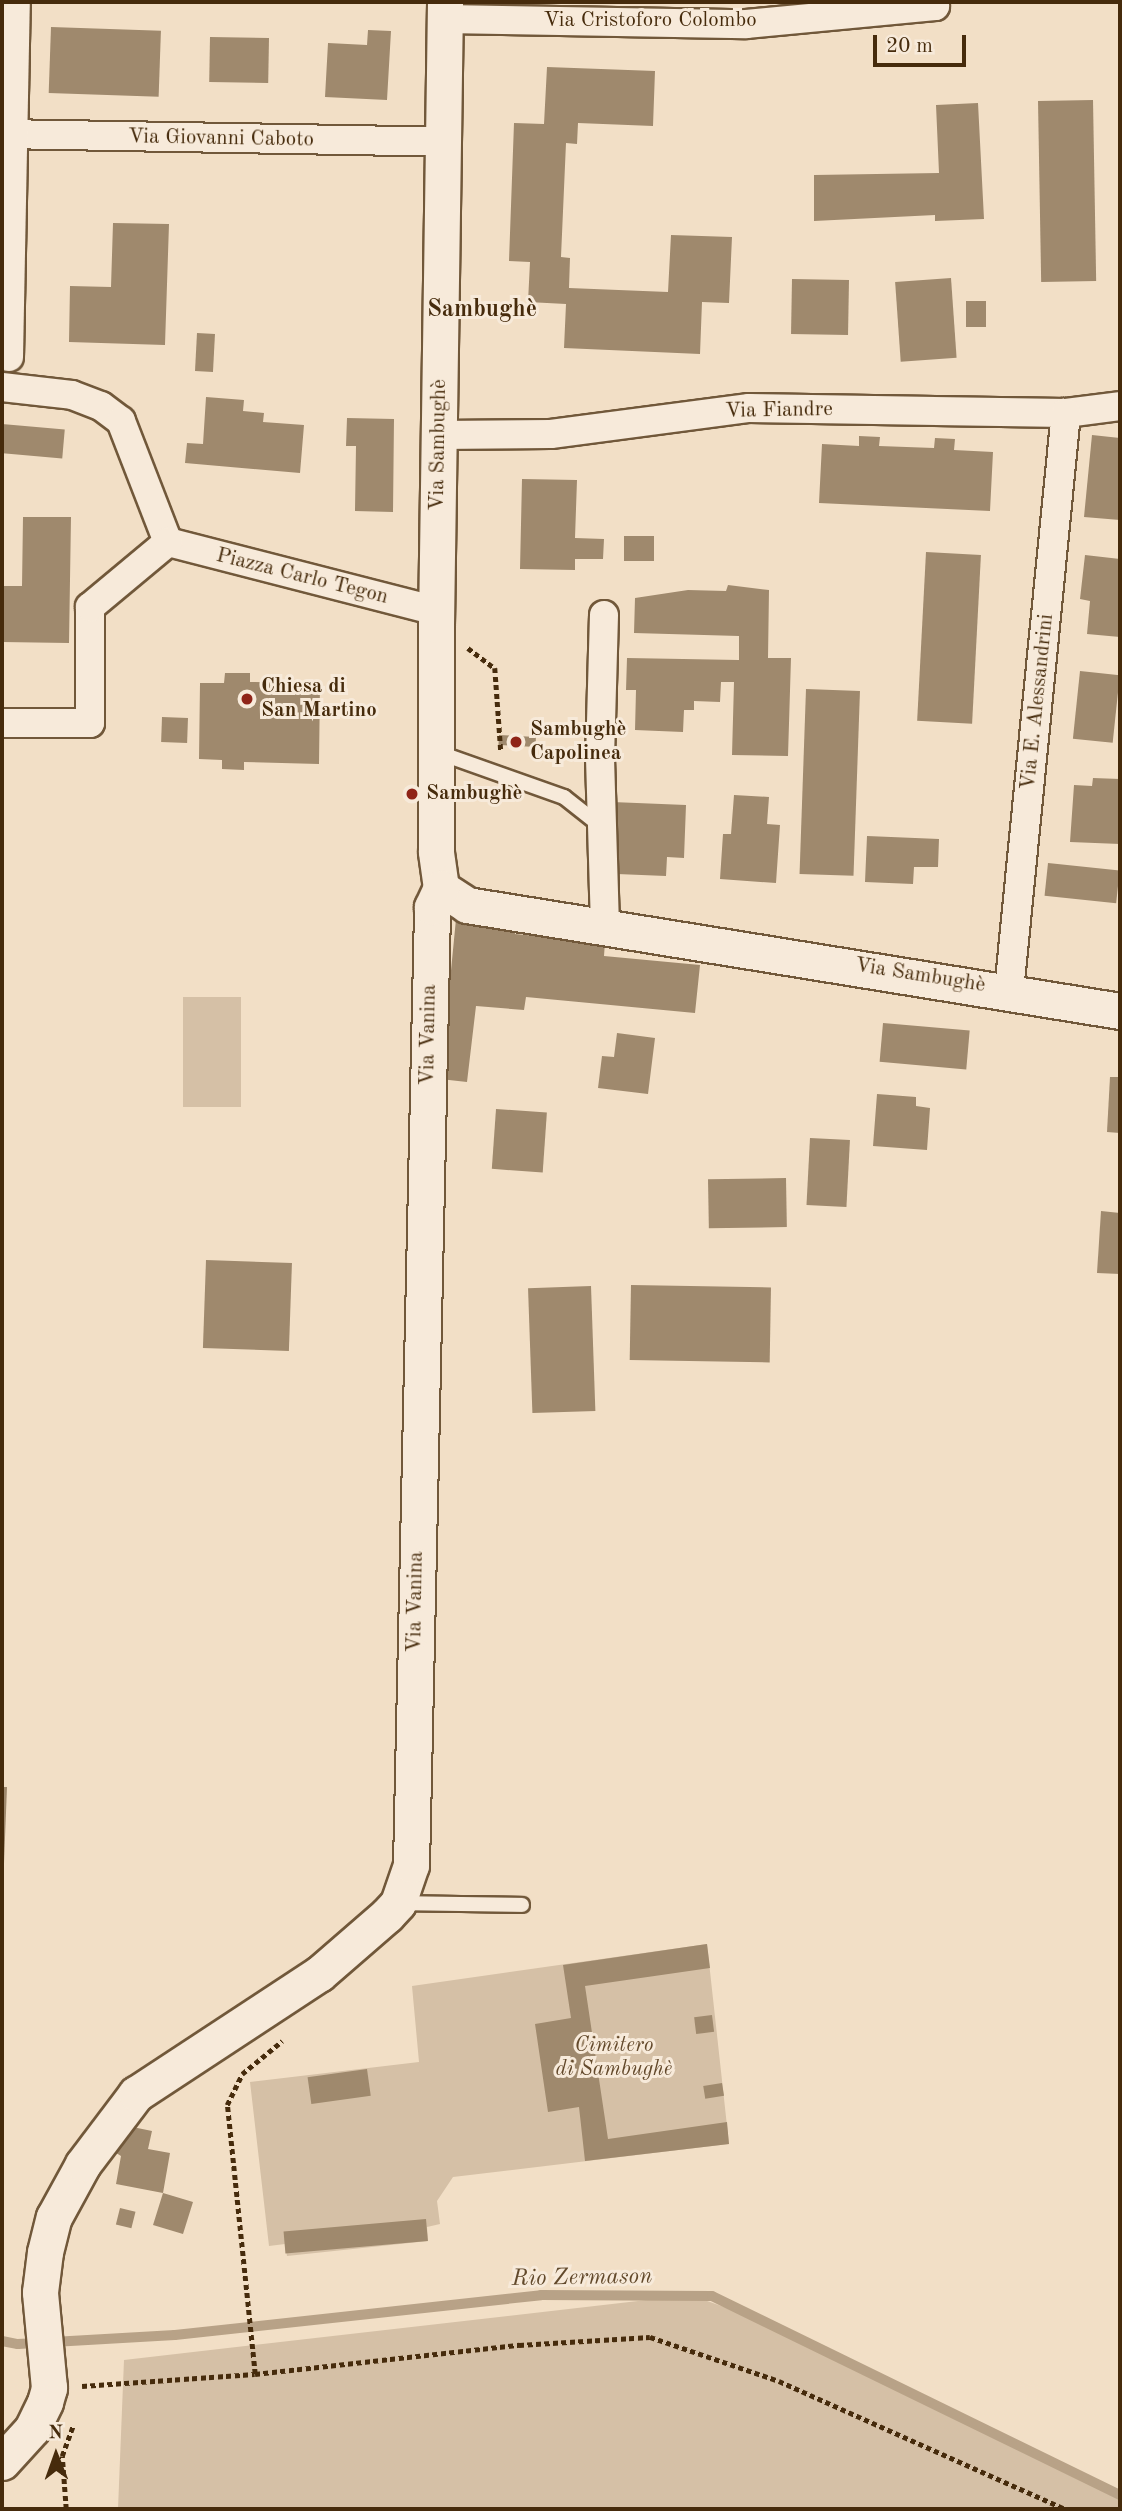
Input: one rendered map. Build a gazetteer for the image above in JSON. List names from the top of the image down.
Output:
{
  "streets": {
    "street": [
      "Via Cristoforo Colombo",
      "Via Giovanni Caboto",
      "Via Fiandre",
      "Via Sambughè",
      "Piazza Carlo Tegon",
      "Via E. Alessandrini",
      "Via Vanina"
    ]
  },
  "crossings": [
    ["Via Cristoforo Colombo", "Via Sambughè"],
    ["Via Giovanni Caboto", "Via Sambughè"],
    ["Via Fiandre", "Via Sambughè"],
    ["Via Fiandre", "Via E. Alessandrini"],
    ["Via Sambughè", "Piazza Carlo Tegon"],
    ["Via Sambughè", "Via E. Alessandrini"],
    ["Via Sambughè", "Via Vanina"]
  ],
  "districts": ["Sambughè"],
  "water": ["Rio Zermason"],
  "parks": ["Cimitero di Sambughè"],
  "places": ["Chiesa di San Martino", "Sambughè Capolinea", "Sambughè"],
  "scale_bar": "20 m",
  "north": "top"
}
